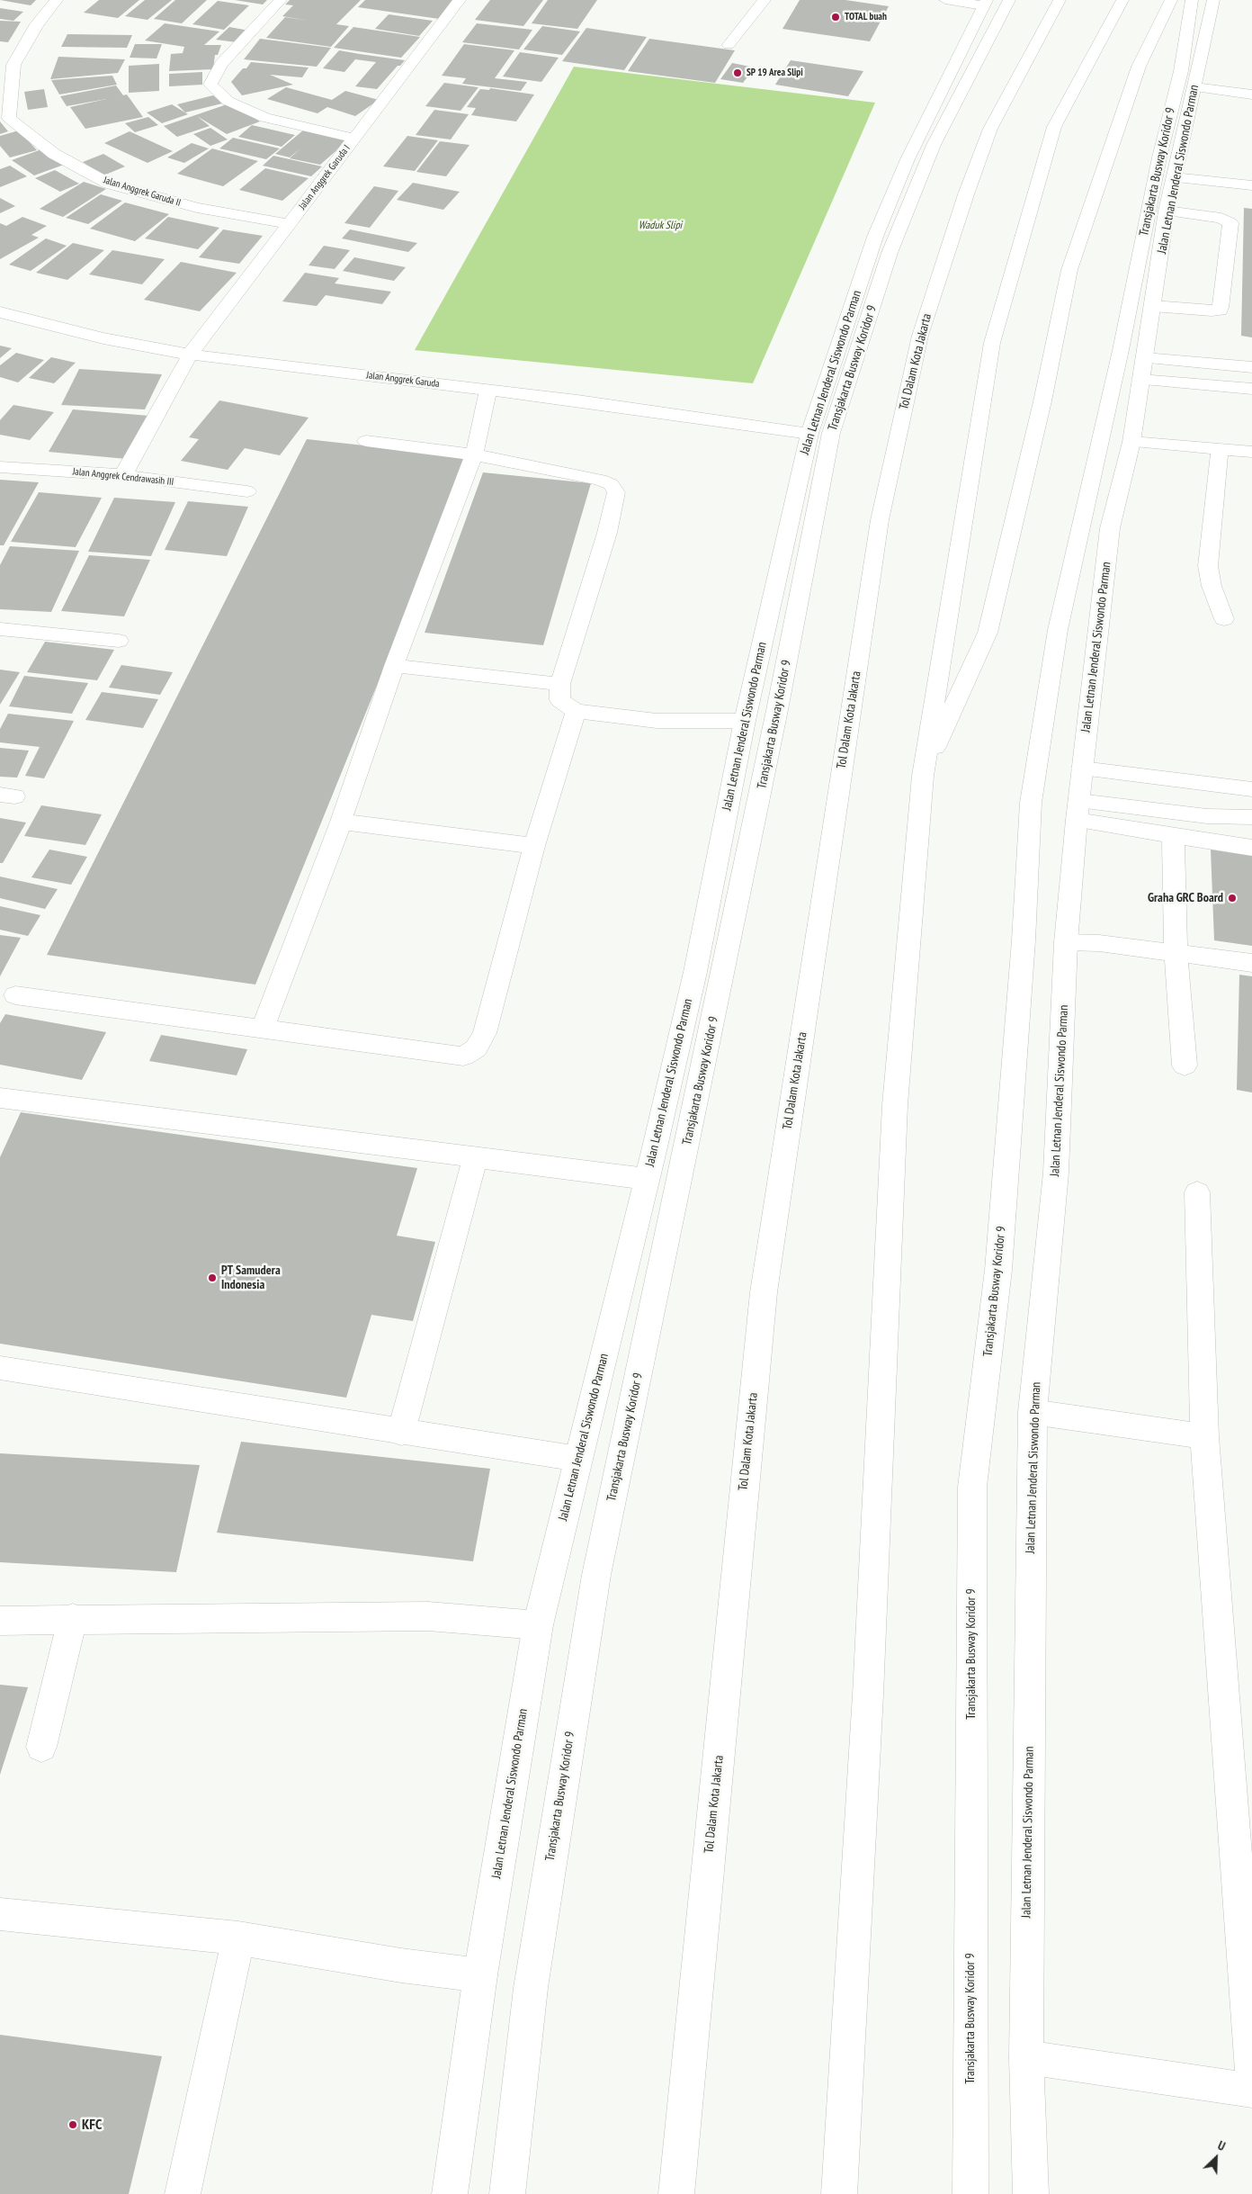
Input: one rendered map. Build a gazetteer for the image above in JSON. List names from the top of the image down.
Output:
{
  "streets": {
    "main road": [
      "Jalan Letnan Jenderal Siswondo Parman",
      "Transjakarta Busway Koridor 9",
      "Jalan Anggrek Garuda I",
      "Jalan Anggrek Garuda II",
      "Tol Dalam Kota Jakarta",
      "Jalan Anggrek Garuda",
      "Jalan Anggrek Cendrawasih III"
    ]
  },
  "crossings": [
    ["Jalan Letnan Jenderal Siswondo Parman", "Jalan Anggrek Garuda"],
    ["Jalan Anggrek Garuda I", "Jalan Anggrek Garuda II"],
    ["Jalan Anggrek Garuda I", "Jalan Anggrek Garuda"],
    ["Jalan Anggrek Garuda I", "Jalan Anggrek Cendrawasih III"]
  ],
  "water": ["Waduk Slipi"],
  "places": [
    "TOTAL buah",
    "SP 19 Area Slipi",
    "Graha GRC Board",
    "PT Samudera Indonesia",
    "KFC"
  ],
  "north": "top right"
}
